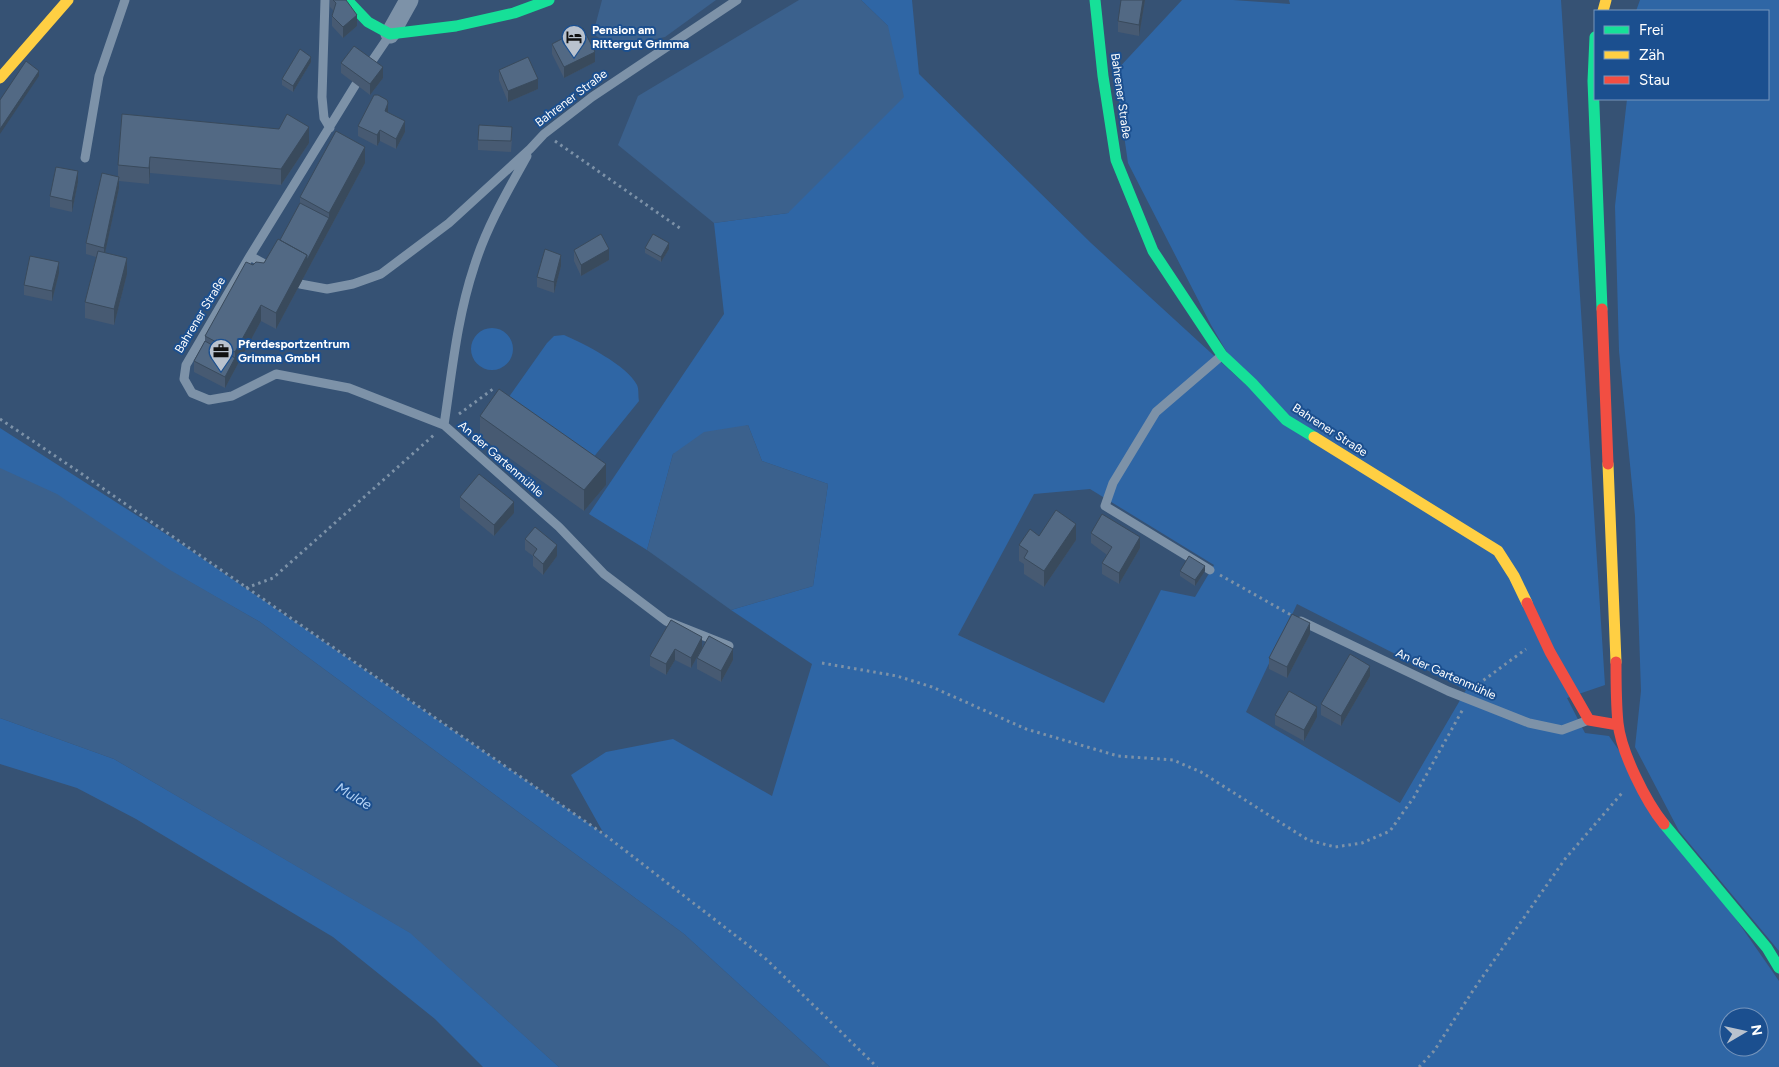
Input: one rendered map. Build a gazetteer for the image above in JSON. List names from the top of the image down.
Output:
{
  "streets": {
    "street": ["Bahrener Straße"],
    "lane": ["An der Gartenmühle"]
  },
  "crossings": [
    ["Bahrener Straße", "An der Gartenmühle"]
  ],
  "water": ["Mulde"],
  "places": {
    "hotel": ["Pension am Rittergut Grimma"],
    "office": ["Pferdesportzentrum Grimma GmbH"]
  },
  "legend": ["Frei", "Zäh", "Stau"],
  "north": "right"
}
